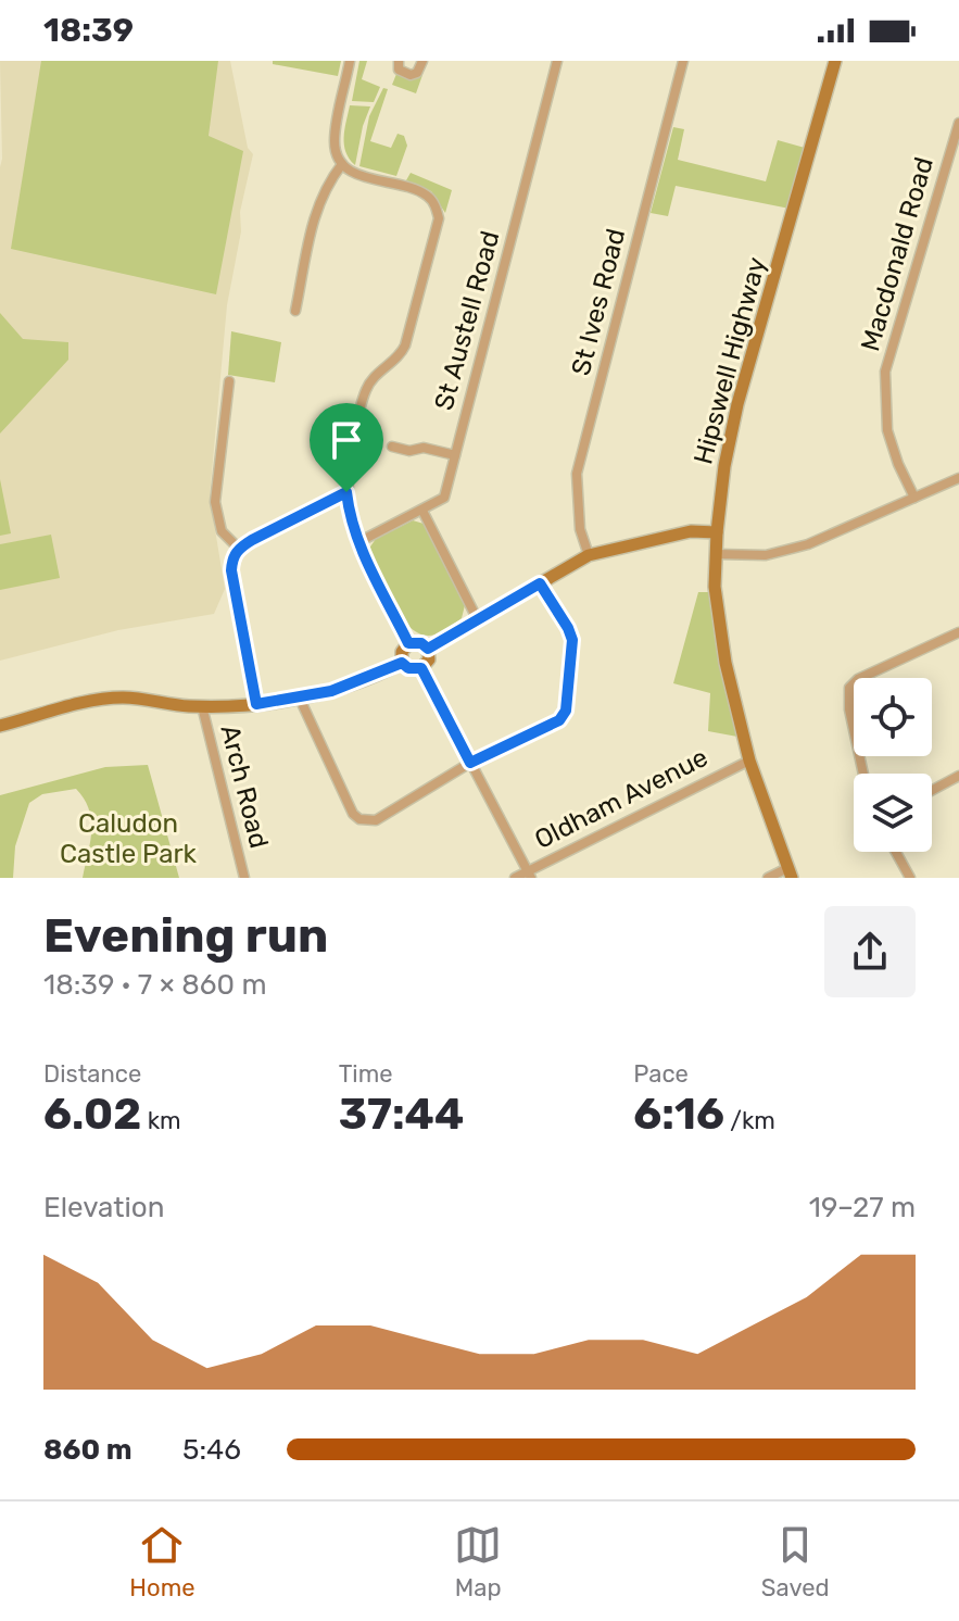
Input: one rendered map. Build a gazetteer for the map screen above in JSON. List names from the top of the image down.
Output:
{
  "streets": {
    "street": [
      "Macdonald Road",
      "St Ives Road",
      "St Austell Road",
      "Hipswell Highway",
      "Arch Road",
      "Oldham Avenue"
    ]
  },
  "crossings": [
    ["Hipswell Highway", "Oldham Avenue"]
  ],
  "parks": ["Caludon Castle Park"],
  "page": {
    "status": "18:39",
    "heading": ["Evening run", "18:39 · 7 × 860 m"],
    "stats": [
      ["Distance", "6.02 km"],
      ["Time", "37:44"],
      ["Pace", "6:16 /km"]
    ],
    "chart": ["Elevation", "19–27 m"],
    "list": [
      {
        "name": "860 m",
        "note": "5:46"
      }
    ],
    "tabs": ["Home", "Map", "Saved"]
  }
}
